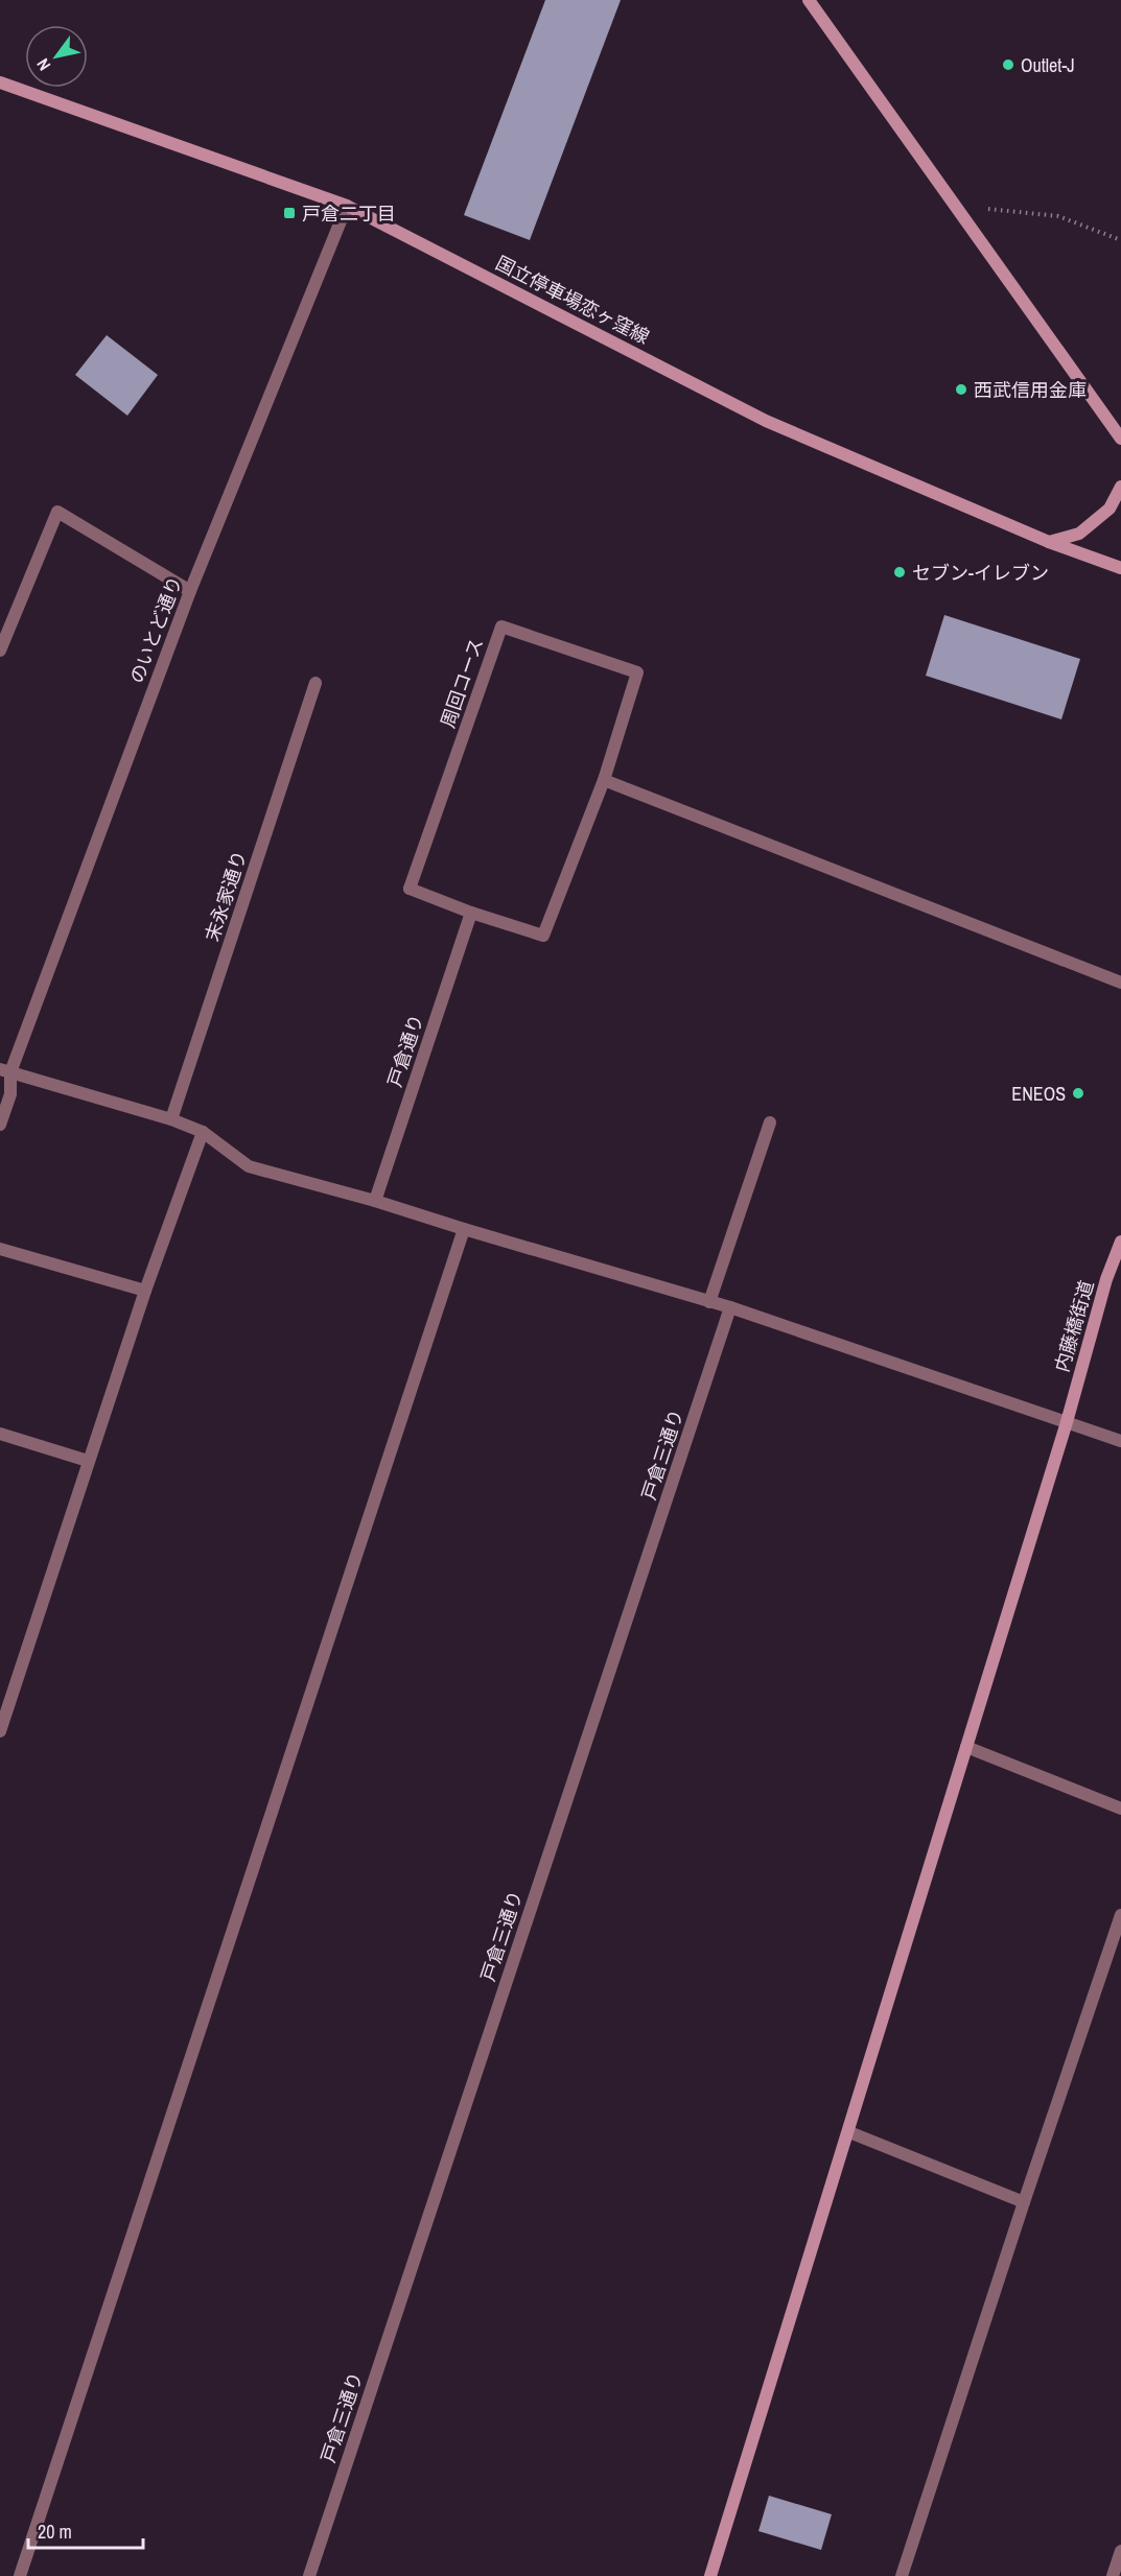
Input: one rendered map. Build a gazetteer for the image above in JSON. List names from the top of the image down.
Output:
{
  "streets": {
    "main road": ["国立停車場恋ヶ窪線", "内藤橋街道"],
    "street": [
      "のいとど通り",
      "周回コース",
      "末永家通り",
      "戸倉通り",
      "戸倉三通り"
    ]
  },
  "crossings": [
    ["国立停車場恋ヶ窪線", "のいとど通り"],
    ["周回コース", "戸倉通り"]
  ],
  "places": {
    "other": [
      "Outlet-J",
      "西武信用金庫",
      "セブン-イレブン",
      "ENEOS"
    ],
    "transit": ["戸倉二丁目"]
  },
  "scale_bar": "20 m",
  "north": "bottom left"
}
